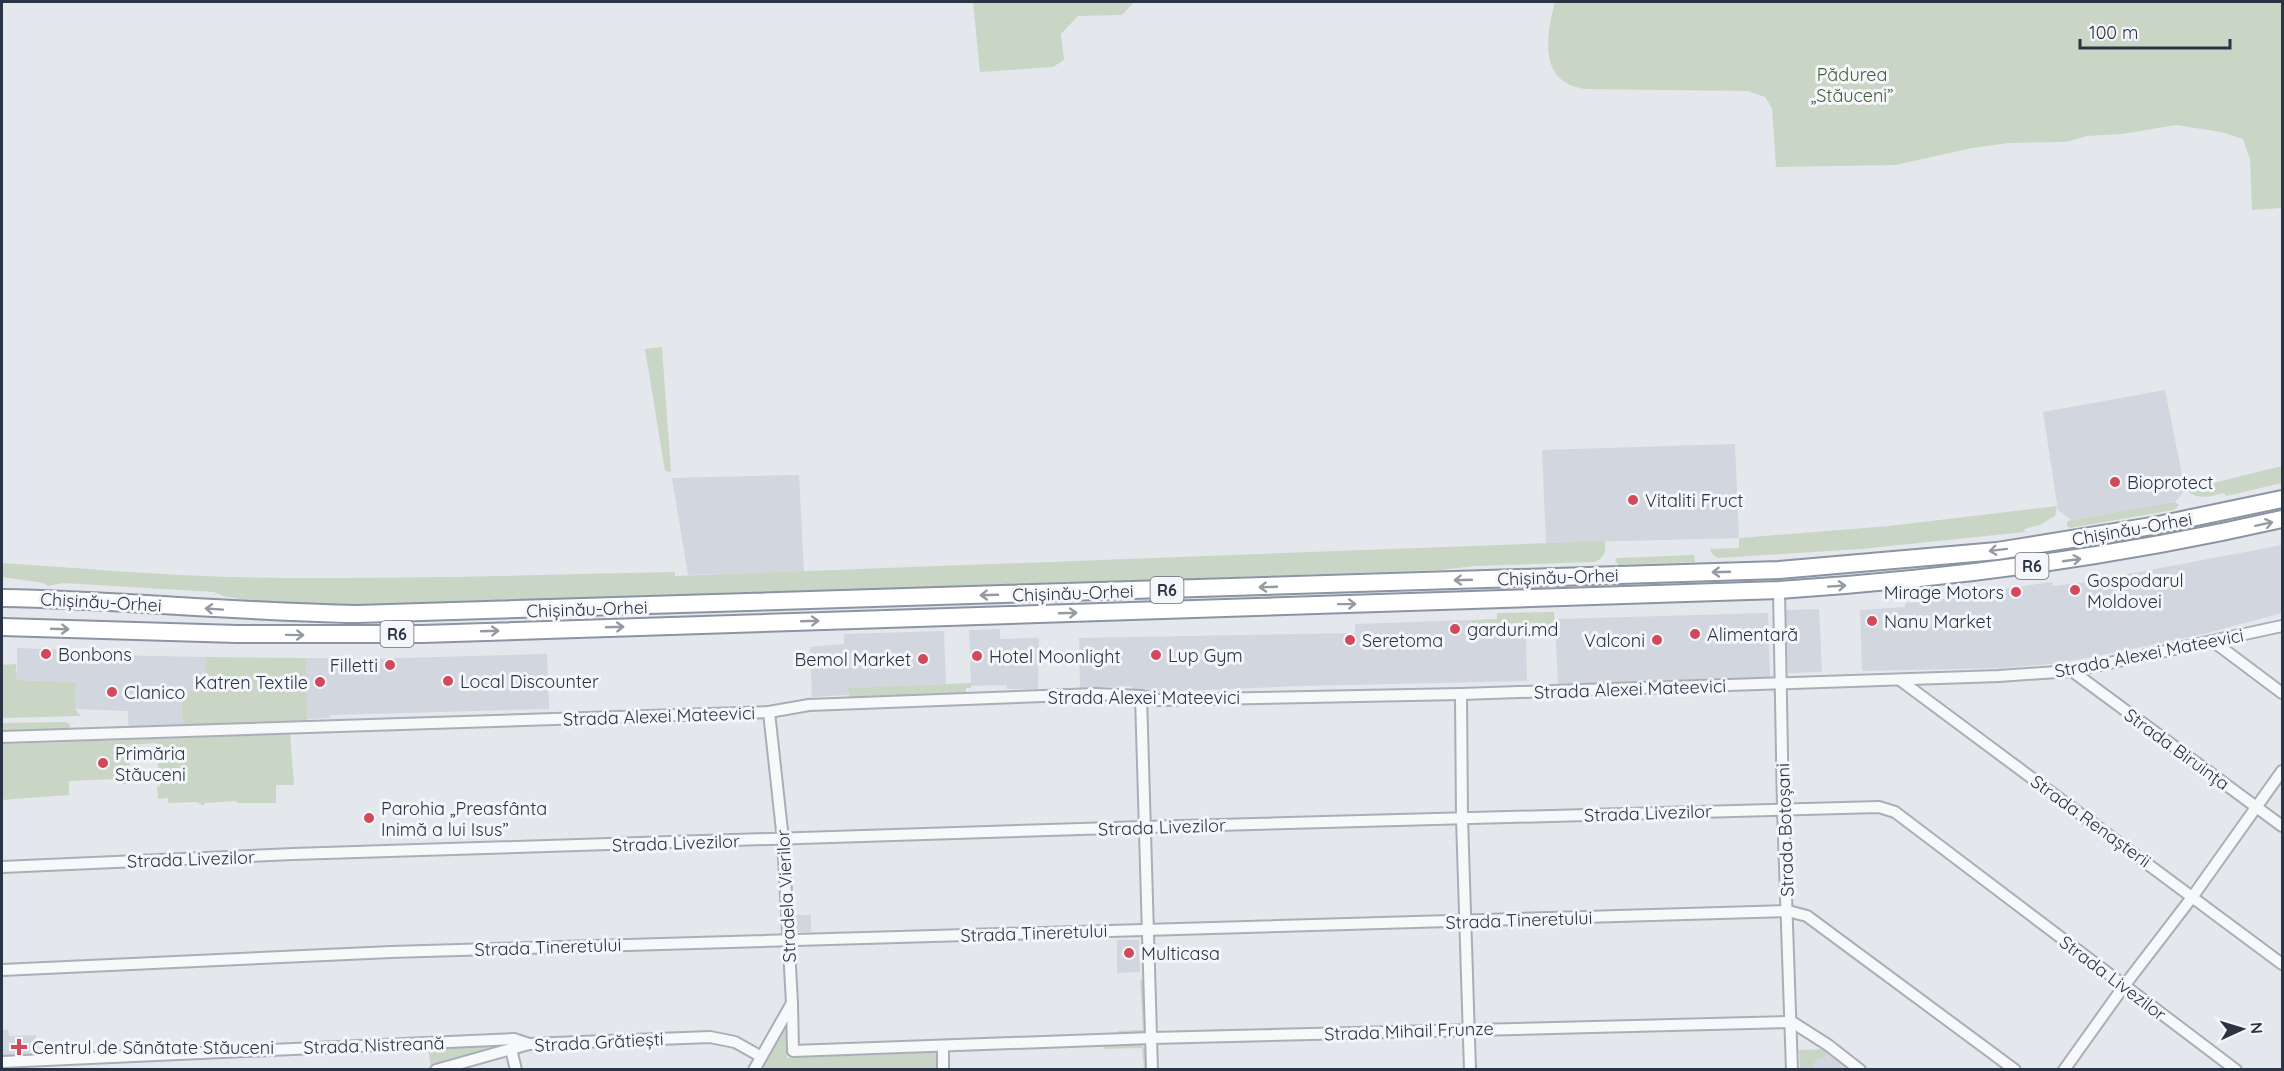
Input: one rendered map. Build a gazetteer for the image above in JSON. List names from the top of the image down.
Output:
{
  "streets": {
    "highway": ["Chișinău-Orhei", "R6"],
    "street": [
      "Strada Alexei Mateevici",
      "Strada Biruința",
      "Strada Livezilor",
      "Strada Renașterii",
      "Strada Botoșani",
      "Stradela Vierilor",
      "Strada Tineretului",
      "Strada Mihail Frunze",
      "Strada Grătiești",
      "Strada Nistreană"
    ]
  },
  "crossings": [
    ["Chișinău-Orhei", "Strada Botoșani"],
    ["Strada Alexei Mateevici", "Strada Biruința"],
    ["Strada Alexei Mateevici", "Strada Renașterii"],
    ["Strada Alexei Mateevici", "Strada Botoșani"],
    ["Strada Alexei Mateevici", "Stradela Vierilor"],
    ["Strada Livezilor", "Strada Botoșani"],
    ["Strada Livezilor", "Stradela Vierilor"],
    ["Strada Botoșani", "Strada Tineretului"],
    ["Strada Botoșani", "Strada Mihail Frunze"],
    ["Stradela Vierilor", "Strada Tineretului"],
    ["Stradela Vierilor", "Strada Mihail Frunze"],
    ["Strada Grătiești", "Strada Nistreană"]
  ],
  "parks": ["Pădurea „Stăuceni”"],
  "places": {
    "other": [
      "Bioprotect",
      "Vitaliti Fruct",
      "Gospodarul Moldovei",
      "Mirage Motors",
      "Nanu Market",
      "garduri.md",
      "Alimentară",
      "Seretoma",
      "Valconi",
      "Bonbons",
      "Lup Gym",
      "Hotel Moonlight",
      "Bemol Market",
      "Filletti",
      "Local Discounter",
      "Katren Textile",
      "Clanico",
      "Primăria Stăuceni",
      "Parohia „Preasfânta Inimă a lui Isus”",
      "Multicasa"
    ],
    "health": ["Centrul de Sănătate Stăuceni"]
  },
  "scale_bar": "100 m",
  "north": "right"
}
